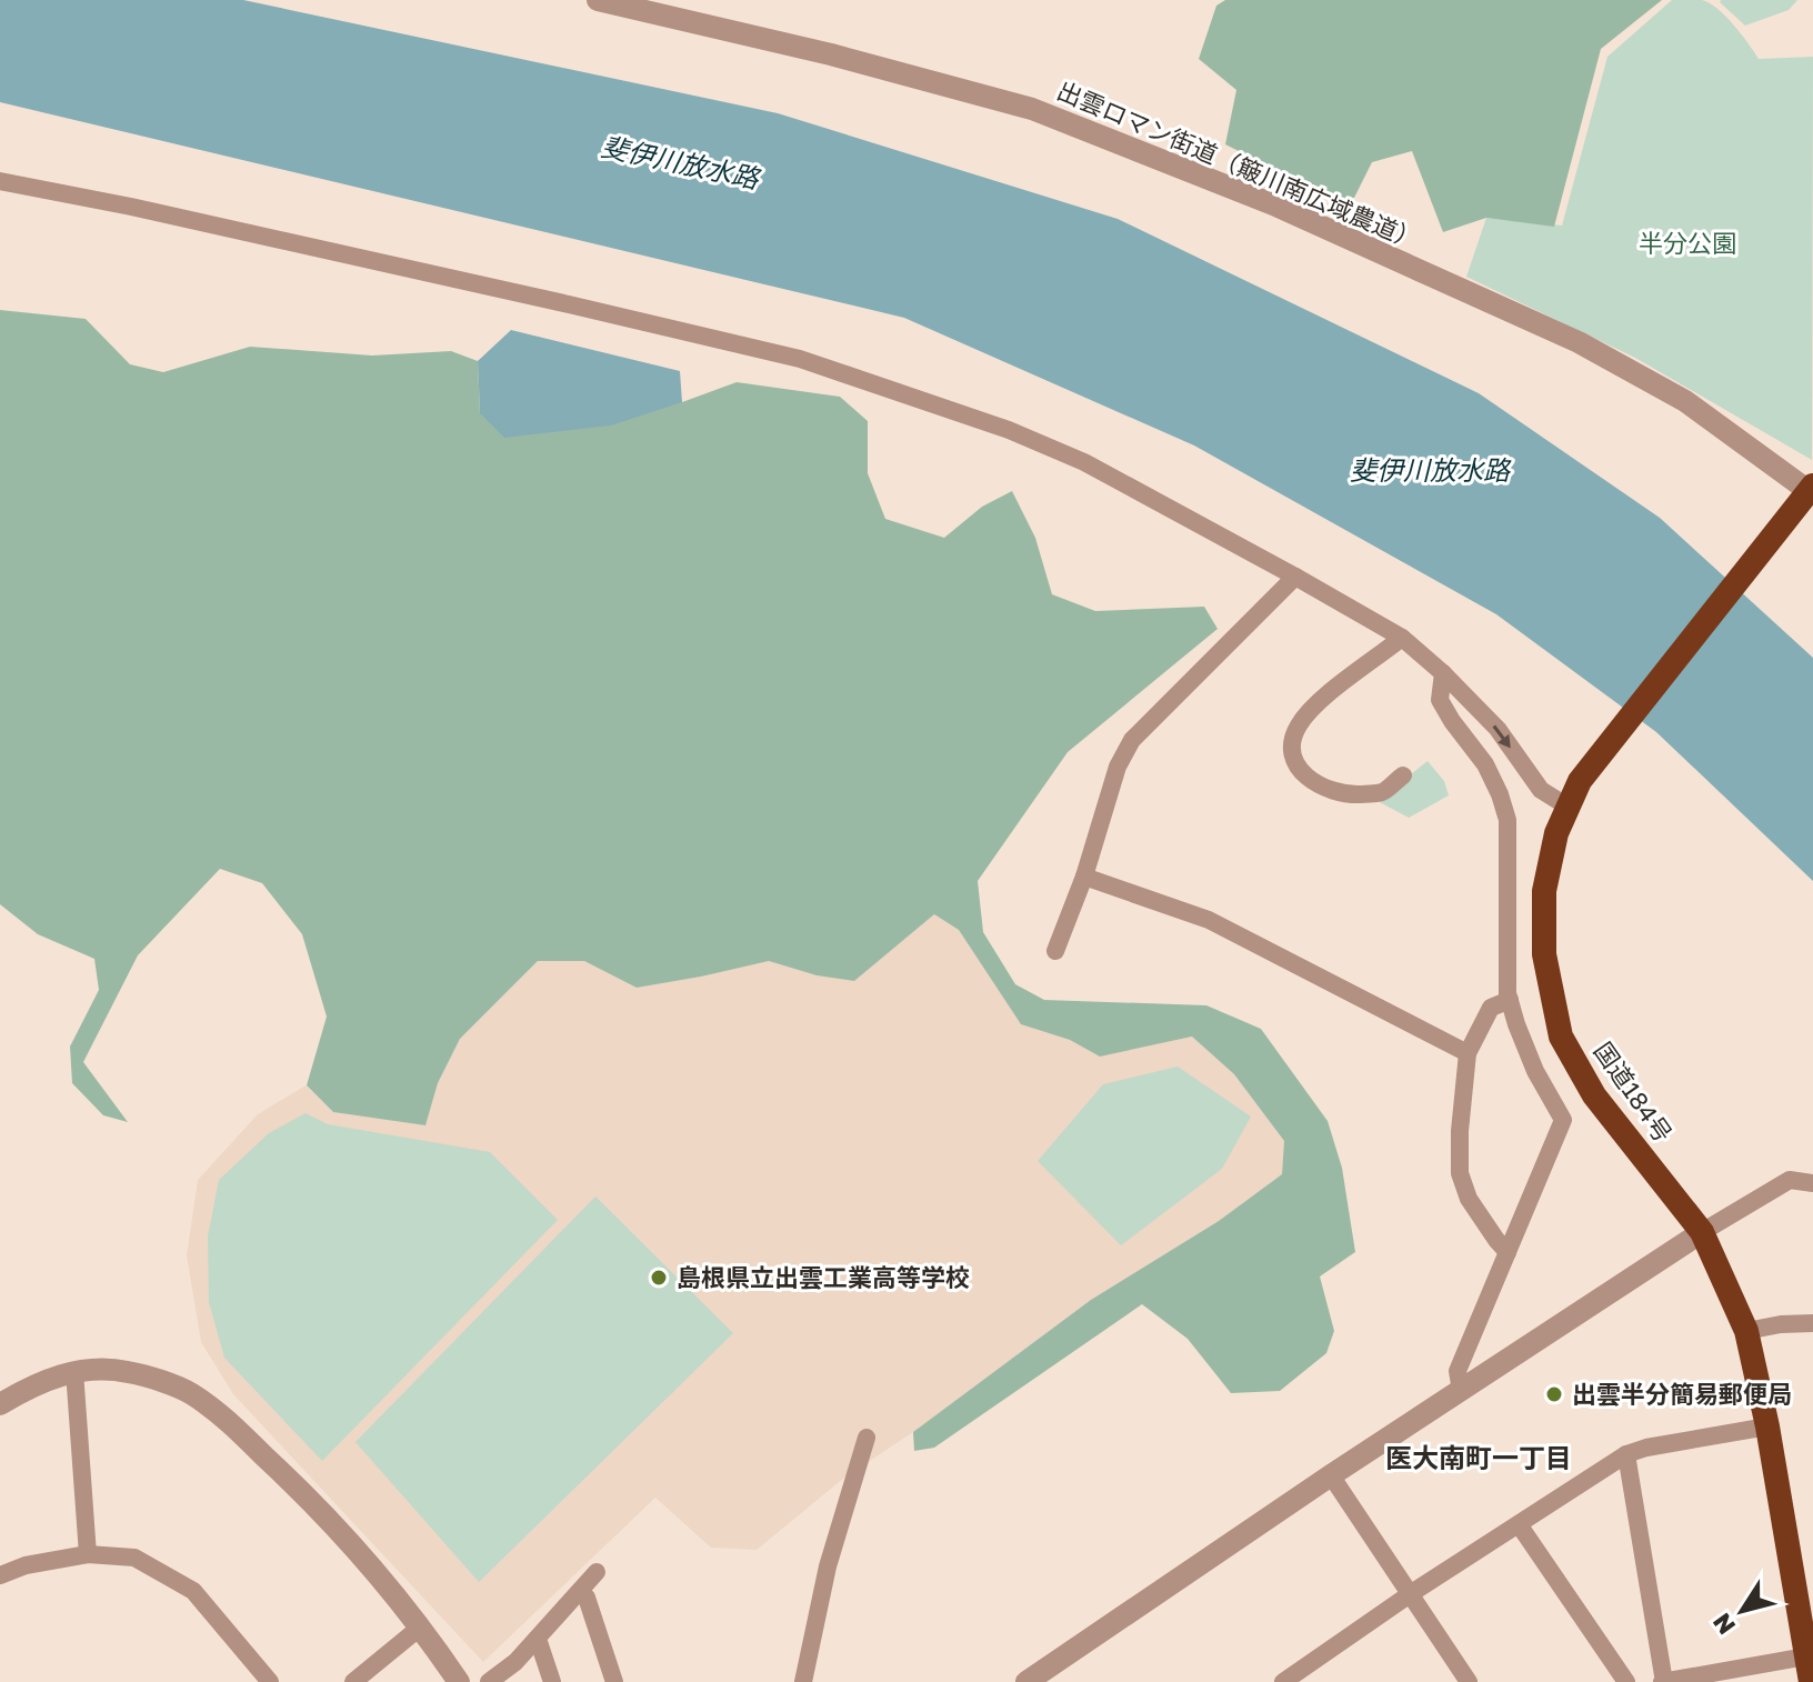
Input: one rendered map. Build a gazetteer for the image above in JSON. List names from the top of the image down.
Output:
{
  "streets": {
    "highway": ["国道184号"],
    "street": ["出雲ロマン街道（簸川南広域農道）"]
  },
  "crossings": [
    ["出雲ロマン街道（簸川南広域農道）", "国道184号"]
  ],
  "districts": ["医大南町一丁目"],
  "water": ["斐伊川放水路"],
  "parks": ["半分公園"],
  "places": ["島根県立出雲工業高等学校", "出雲半分簡易郵便局"],
  "north": "bottom left"
}
